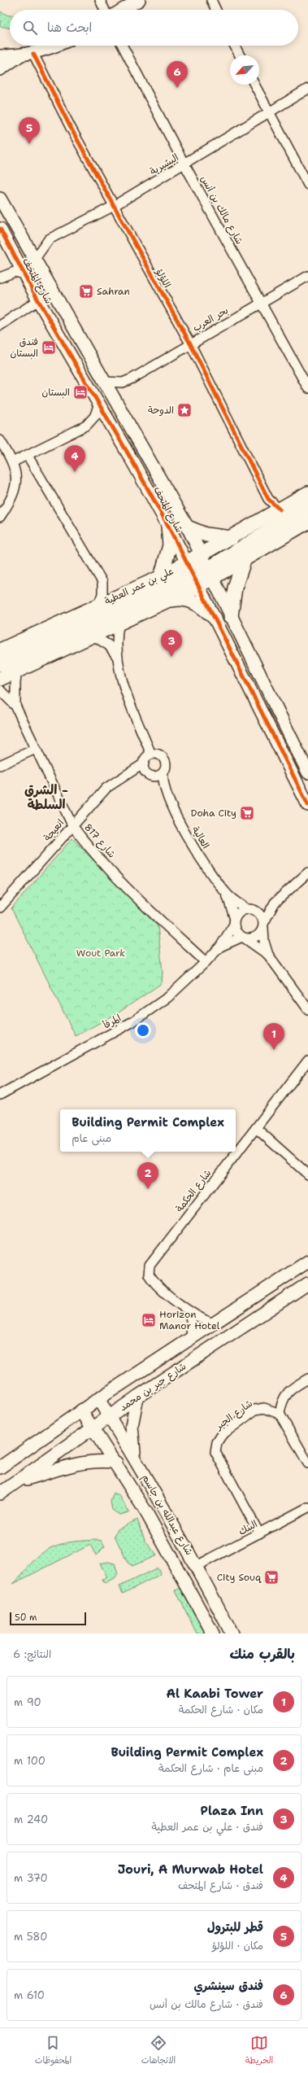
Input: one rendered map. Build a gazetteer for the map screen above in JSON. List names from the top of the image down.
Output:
{
  "streets": {
    "main road": ["علي بن عمر العطية"],
    "street": [
      "البشيرية",
      "شارع مالك بن أنس",
      "اللؤلؤ",
      "شارع المتحف",
      "بحر العرب",
      "انعيجة",
      "العالية",
      "شارع 817",
      "المرفأ",
      "شارع الحكمة",
      "شارع جبر بن محمد",
      "شارع الجبر",
      "شارع عبدالله بن جاسم",
      "البنك"
    ]
  },
  "crossings": [
    ["البشيرية", "شارع مالك بن أنس"],
    ["البشيرية", "اللؤلؤ"],
    ["البشيرية", "شارع المتحف"],
    ["شارع مالك بن أنس", "بحر العرب"],
    ["اللؤلؤ", "بحر العرب"],
    ["اللؤلؤ", "علي بن عمر العطية"],
    ["شارع المتحف", "بحر العرب"],
    ["شارع المتحف", "علي بن عمر العطية"],
    ["انعيجة", "العالية"],
    ["انعيجة", "شارع 817"],
    ["العالية", "المرفأ"],
    ["شارع 817", "المرفأ"],
    ["شارع جبر بن محمد", "شارع عبدالله بن جاسم"],
    ["شارع الجبر", "البنك"],
    ["شارع عبدالله بن جاسم", "البنك"]
  ],
  "districts": ["الشرق - السلطة"],
  "parks": ["Wout Park"],
  "places": {
    "supermarket": ["Sahran", "Doha City", "City Souq"],
    "hotel": ["فندق البستان", "البستان", "Horizon Manor Hotel"],
    "place": ["الدوحة"]
  },
  "scale_bar": "50 m",
  "north": "bottom left",
  "page": {
    "search": "ابحث هنا",
    "pins": [
      "6",
      "5",
      "4",
      "3",
      "1",
      "2"
    ],
    "popup": ["Building Permit Complex", "مبنى عام"],
    "scale": "50 m",
    "heading": ["بالقرب منك", "النتائج: 6"],
    "list": [
      {
        "mark": "1",
        "name": "Al Kaabi Tower",
        "note": "مكان · شارع الحكمة",
        "value": "90 m"
      },
      {
        "mark": "2",
        "name": "Building Permit Complex",
        "note": "مبنى عام · شارع الحكمة",
        "value": "100 m"
      },
      {
        "mark": "3",
        "name": "Plaza Inn",
        "note": "فندق · علي بن عمر العطية",
        "value": "240 m"
      },
      {
        "mark": "4",
        "name": "Jouri, A Murwab Hotel",
        "note": "فندق · شارع المتحف",
        "value": "370 m"
      },
      {
        "mark": "5",
        "name": "قطر للبترول",
        "note": "مكان · اللؤلؤ",
        "value": "580 m"
      },
      {
        "mark": "6",
        "name": "فندق سينشري",
        "note": "فندق · شارع مالك بن أنس",
        "value": "610 m"
      }
    ],
    "nav": ["الخريطة", "الاتجاهات", "المحفوظات"]
  }
}
